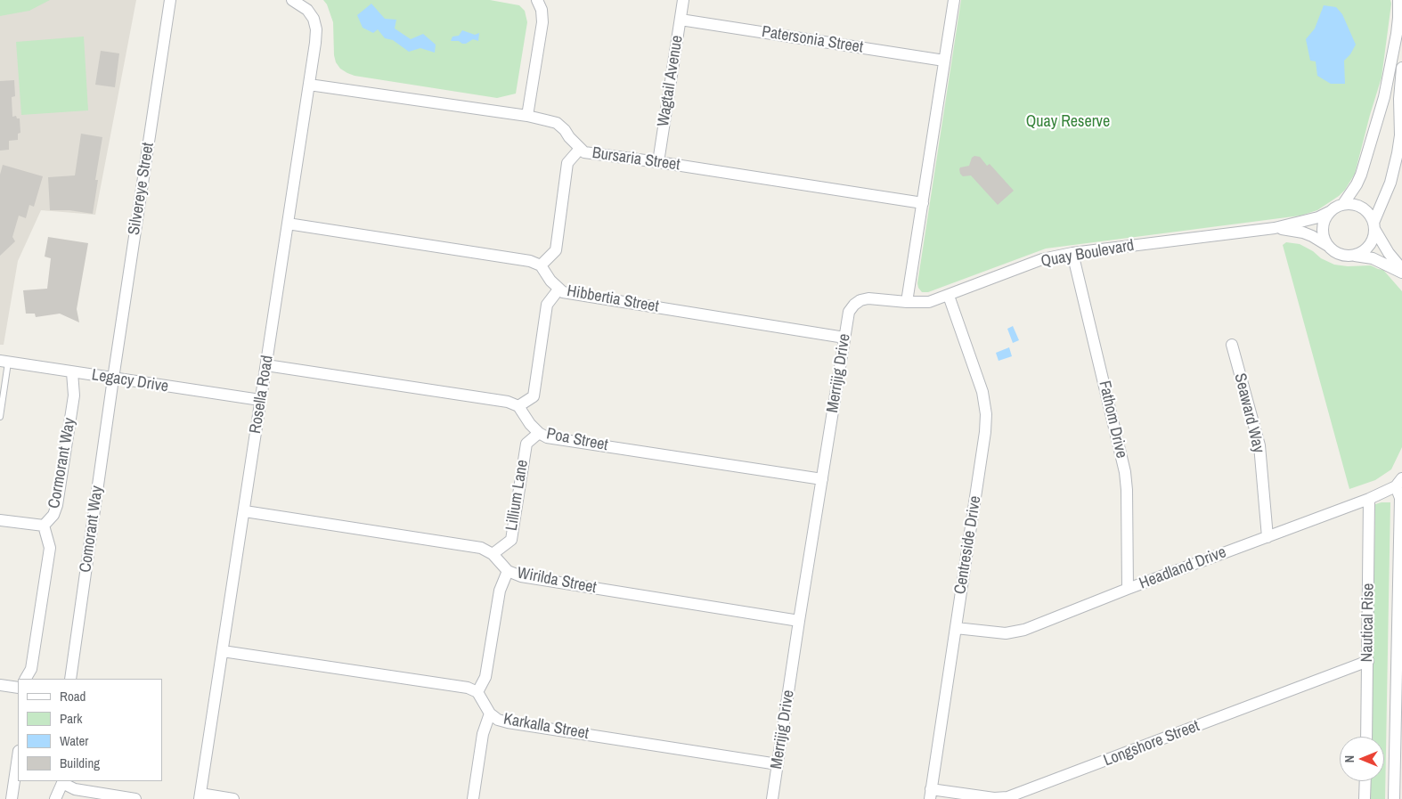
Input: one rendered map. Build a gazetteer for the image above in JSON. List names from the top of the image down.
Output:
{
  "streets": {
    "street": [
      "Patersonia Street",
      "Wagtail Avenue",
      "Bursaria Street",
      "Silvereye Street",
      "Quay Boulevard",
      "Hibbertia Street",
      "Merrijig Drive",
      "Legacy Drive",
      "Rosella Road",
      "Seaward Way",
      "Fathom Drive",
      "Poa Street",
      "Cormorant Way",
      "Lillium Lane",
      "Comorant Way",
      "Centreside Drive",
      "Headland Drive",
      "Wirilda Street",
      "Nautical Rise",
      "Karkalla Street",
      "Longshore Street"
    ]
  },
  "crossings": [
    ["Patersonia Street", "Wagtail Avenue"],
    ["Wagtail Avenue", "Bursaria Street"],
    ["Bursaria Street", "Rosella Road"],
    ["Silvereye Street", "Legacy Drive"],
    ["Silvereye Street", "Comorant Way"],
    ["Quay Boulevard", "Merrijig Drive"],
    ["Quay Boulevard", "Fathom Drive"],
    ["Quay Boulevard", "Centreside Drive"],
    ["Hibbertia Street", "Merrijig Drive"],
    ["Merrijig Drive", "Poa Street"],
    ["Merrijig Drive", "Wirilda Street"],
    ["Merrijig Drive", "Karkalla Street"],
    ["Legacy Drive", "Rosella Road"],
    ["Legacy Drive", "Cormorant Way"],
    ["Legacy Drive", "Comorant Way"],
    ["Rosella Road", "Wirilda Street"],
    ["Seaward Way", "Headland Drive"],
    ["Fathom Drive", "Headland Drive"],
    ["Poa Street", "Lillium Lane"],
    ["Lillium Lane", "Wirilda Street"],
    ["Centreside Drive", "Headland Drive"],
    ["Centreside Drive", "Longshore Street"],
    ["Headland Drive", "Nautical Rise"],
    ["Nautical Rise", "Longshore Street"]
  ],
  "parks": ["Quay Reserve"],
  "legend": [
    "Road",
    "Park",
    "Water",
    "Building"
  ],
  "north": "left"
}
